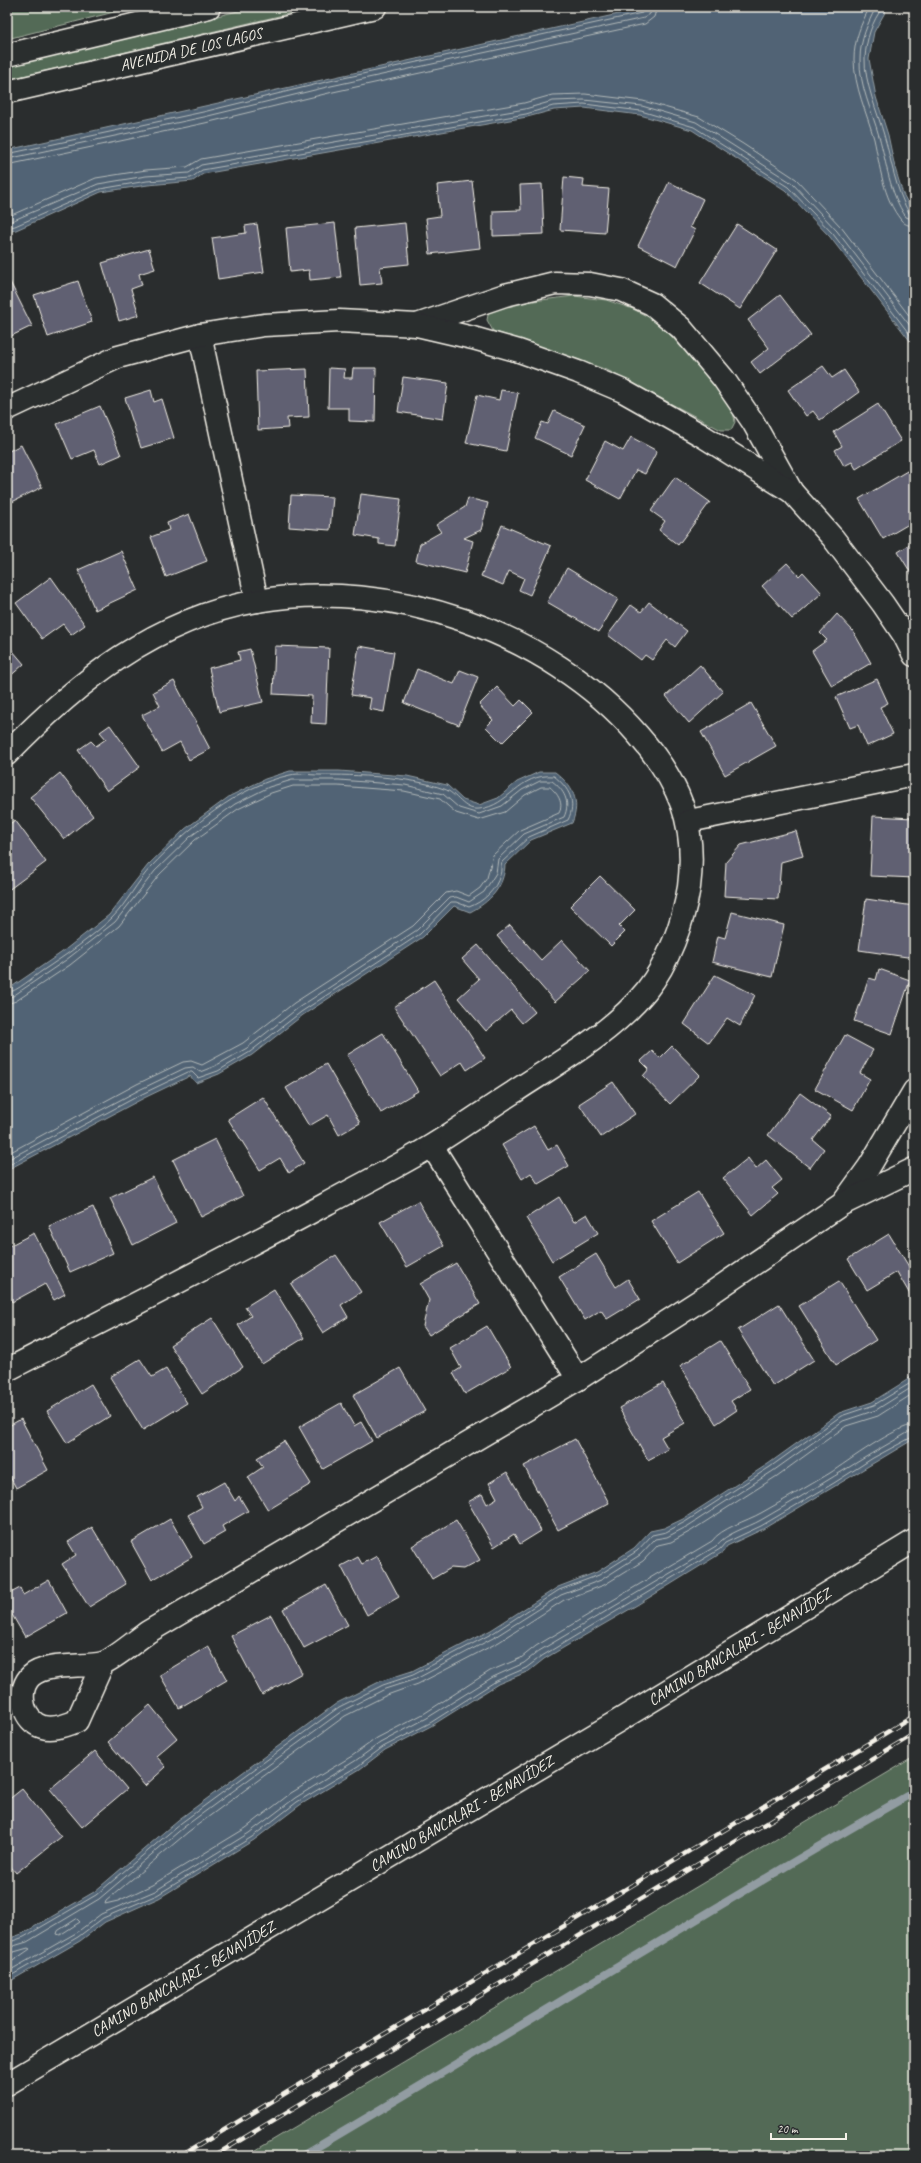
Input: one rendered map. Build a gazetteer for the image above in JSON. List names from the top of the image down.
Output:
{
  "streets": {
    "street": ["AVENIDA DE LOS LAGOS", "CAMINO BANCALARI - BENAVÍDEZ"]
  },
  "scale_bar": "20 m"
}
